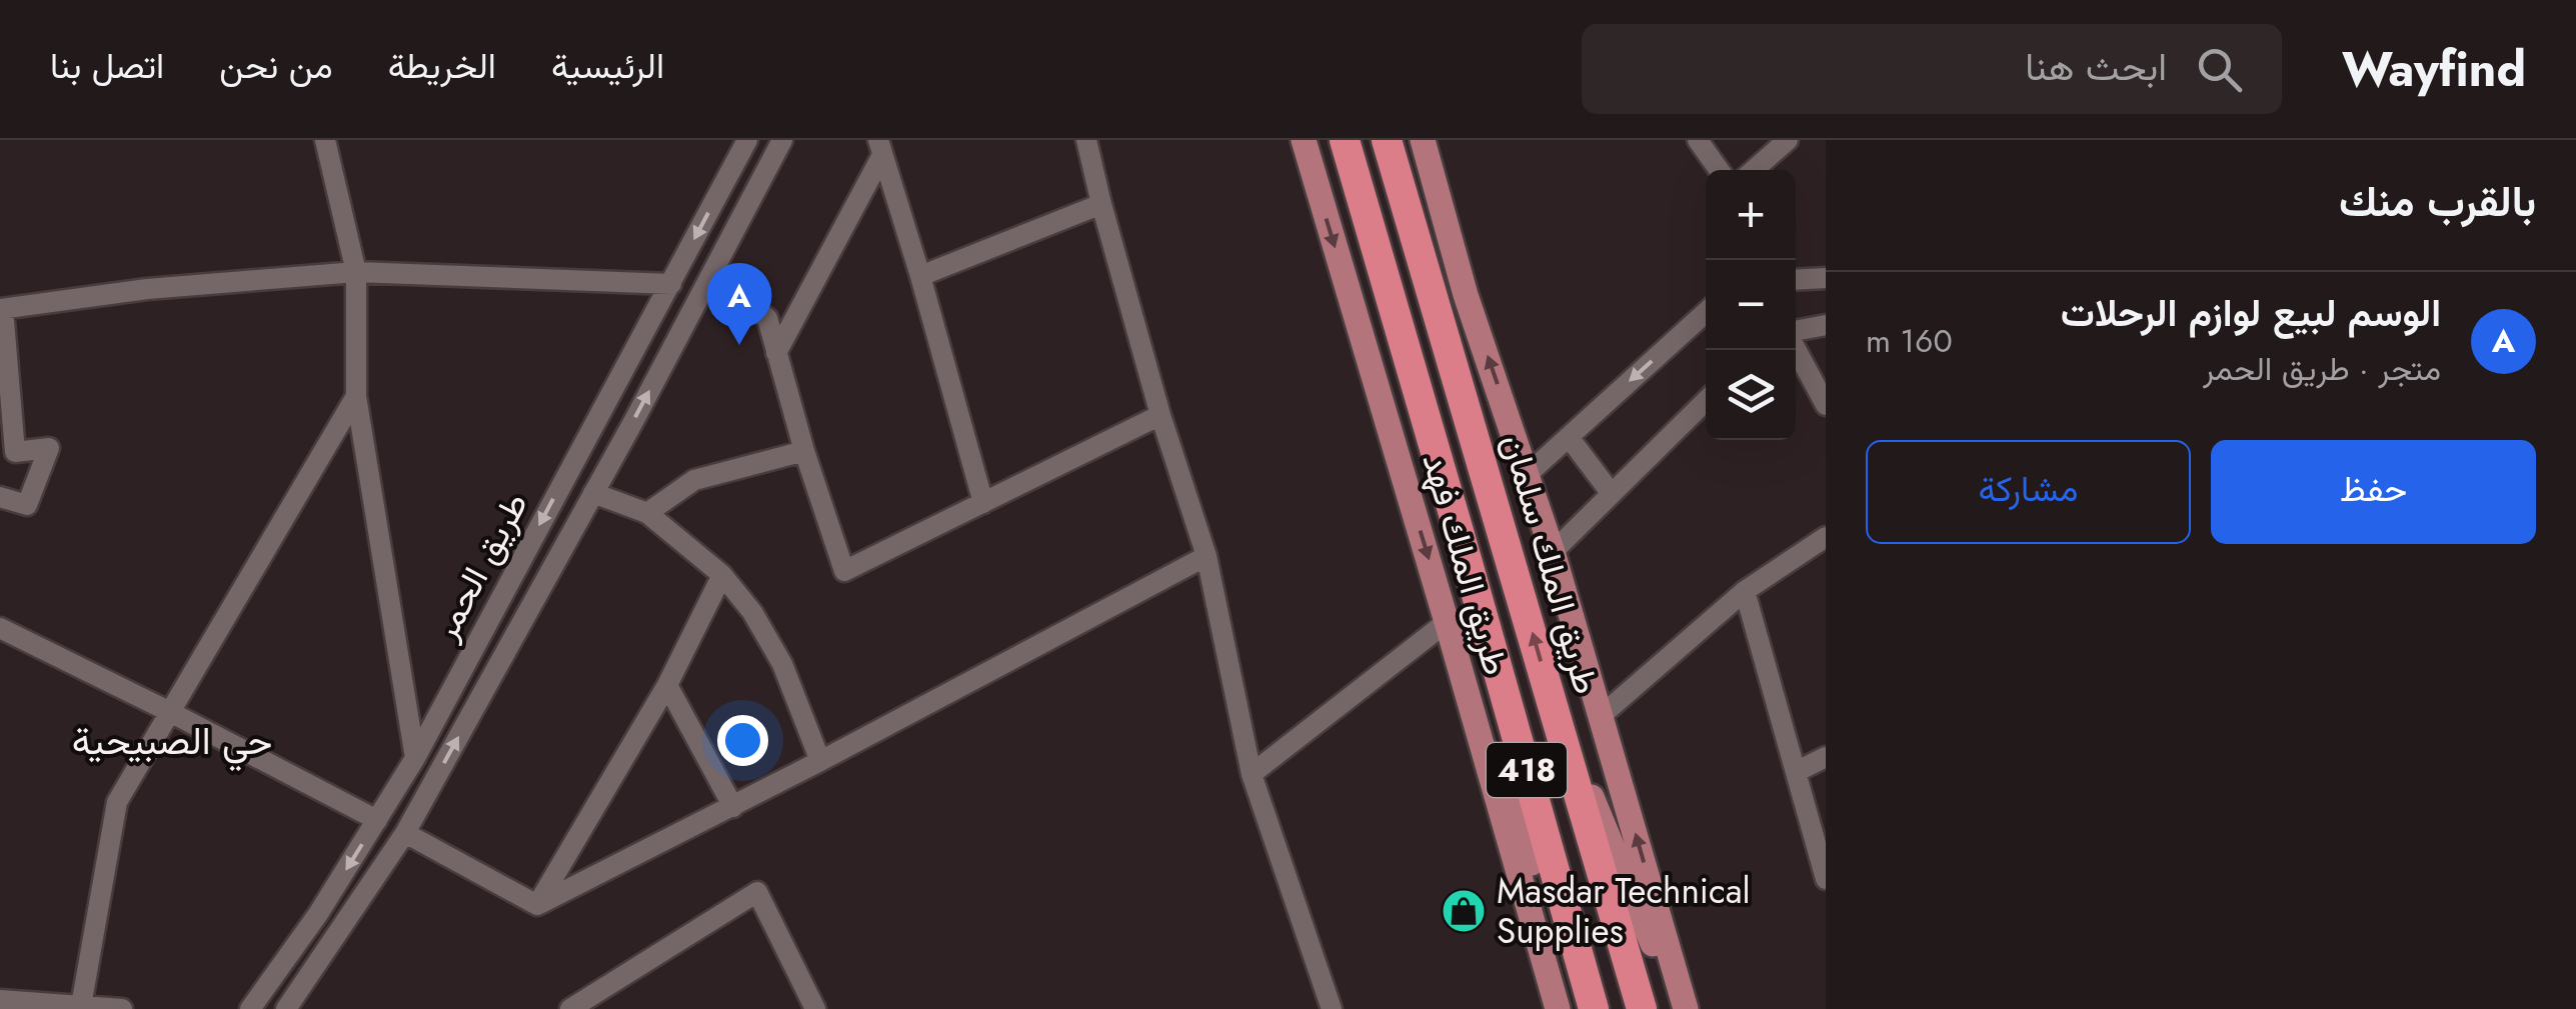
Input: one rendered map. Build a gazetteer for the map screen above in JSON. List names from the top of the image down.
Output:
{
  "streets": {
    "highway": ["طريق الملك سلمان", "418"],
    "main road": ["طريق الملك فهد"],
    "street": ["طريق الحمر"]
  },
  "districts": ["حي الصبيحية"],
  "places": {
    "shop": ["Masdar Technical Supplies"]
  },
  "page": {
    "header": "Wayfind",
    "search": "ابحث هنا",
    "nav": [
      "الرئيسية",
      "الخريطة",
      "من نحن",
      "اتصل بنا"
    ],
    "heading": "بالقرب منك",
    "map_buttons": ["+", "−"],
    "pins": "A",
    "list": [
      {
        "mark": "A",
        "name": "الوسم لبيع لوازم الرحلات",
        "note": "متجر · طريق الحمر",
        "value": "160 m"
      }
    ],
    "buttons": ["حفظ", "مشاركة"]
  }
}
